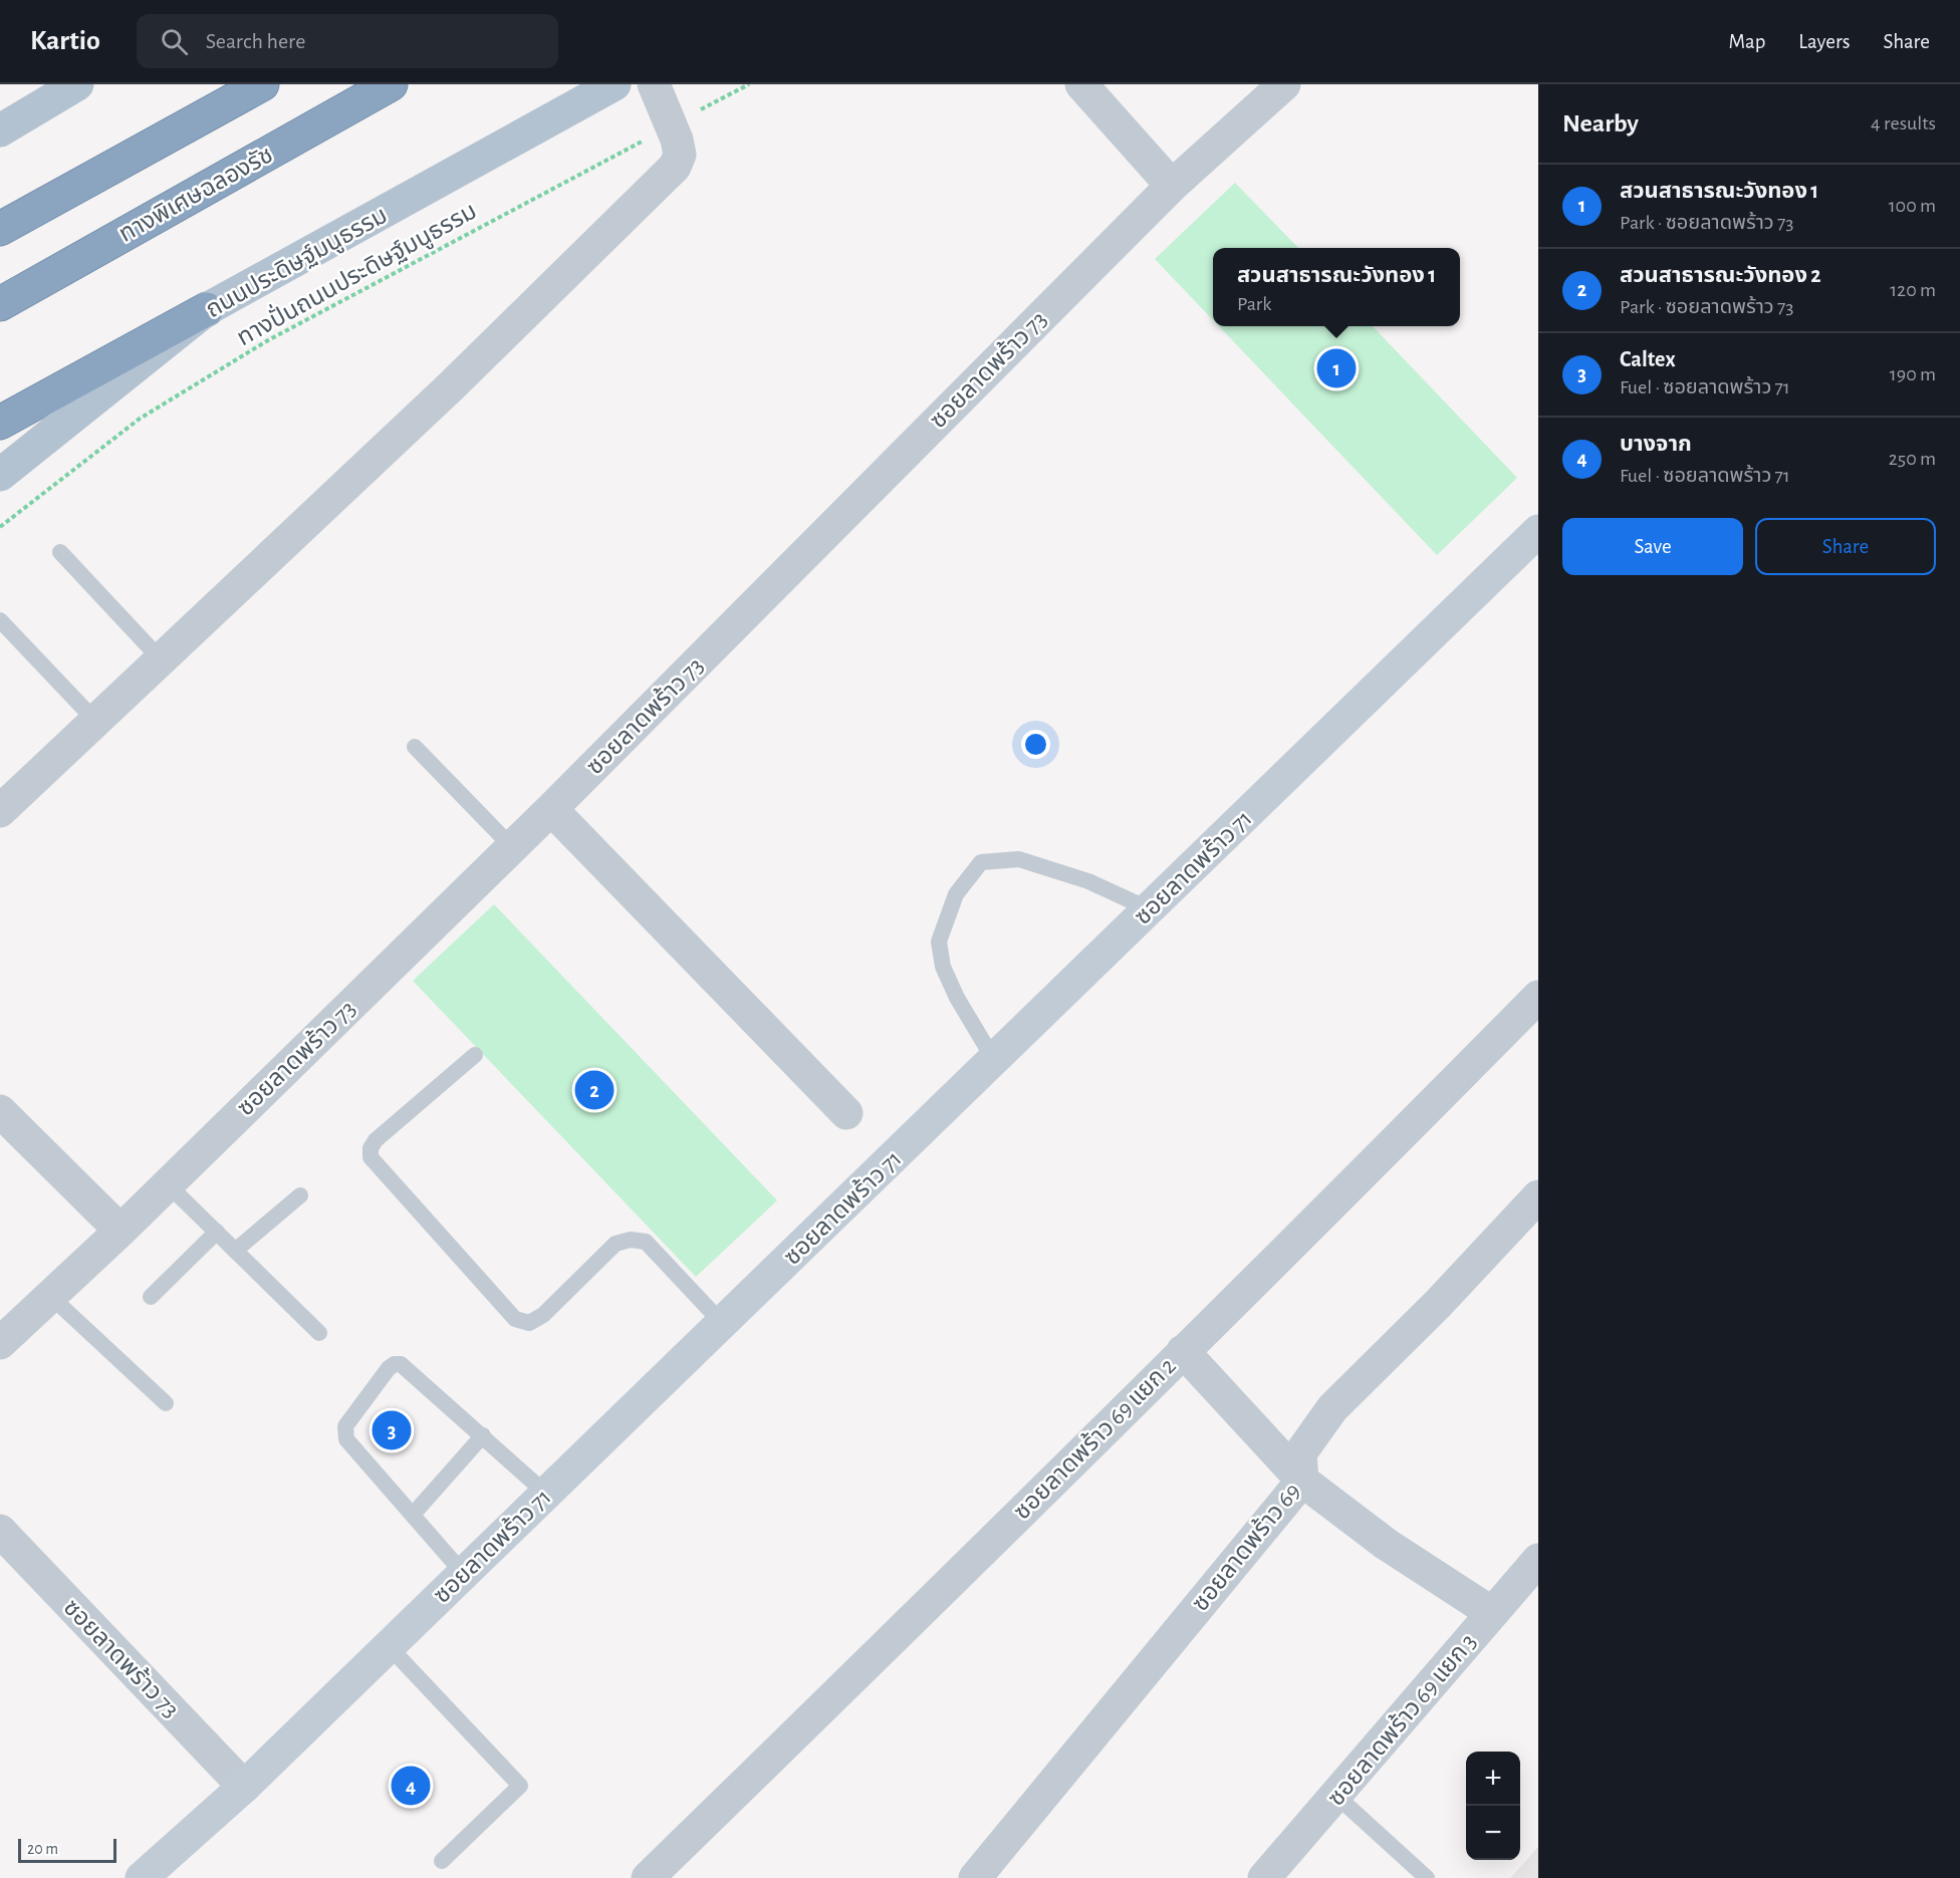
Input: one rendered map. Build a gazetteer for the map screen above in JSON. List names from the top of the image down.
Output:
{
  "streets": {
    "highway": ["ทางพิเศษฉลองรัช"],
    "main road": ["ถนนประดิษฐ์มนูธรรม"],
    "street": [
      "ซอยลาดพร้าว 73",
      "ซอยลาดพร้าว 71",
      "ซอยลาดพร้าว 69 แยก 2",
      "ซอยลาดพร้าว 69",
      "ซอยลาดพร้าว 69 แยก 3"
    ],
    "path": ["ทางปั่นถนนประดิษฐ์มนูธรรม"]
  },
  "crossings": [
    ["ซอยลาดพร้าว 73", "ซอยลาดพร้าว 71"]
  ],
  "scale_bar": "20 m",
  "page": {
    "header": "Kartio",
    "search": "Search here",
    "nav": ["Map", "Layers", "Share"],
    "heading": ["Nearby", "4 results"],
    "list": [
      {
        "mark": "1",
        "name": "สวนสาธารณะวังทอง 1",
        "note": "Park · ซอยลาดพร้าว 73",
        "value": "100 m"
      },
      {
        "mark": "2",
        "name": "สวนสาธารณะวังทอง 2",
        "note": "Park · ซอยลาดพร้าว 73",
        "value": "120 m"
      },
      {
        "mark": "3",
        "name": "Caltex",
        "note": "Fuel · ซอยลาดพร้าว 71",
        "value": "190 m"
      },
      {
        "mark": "4",
        "name": "บางจาก",
        "note": "Fuel · ซอยลาดพร้าว 71",
        "value": "250 m"
      }
    ],
    "popup": ["สวนสาธารณะวังทอง 1", "Park"],
    "pins": [
      "1",
      "2",
      "3",
      "4"
    ],
    "buttons": ["Save", "Share"],
    "map_buttons": ["+", "−"],
    "scale": "20 m"
  }
}
